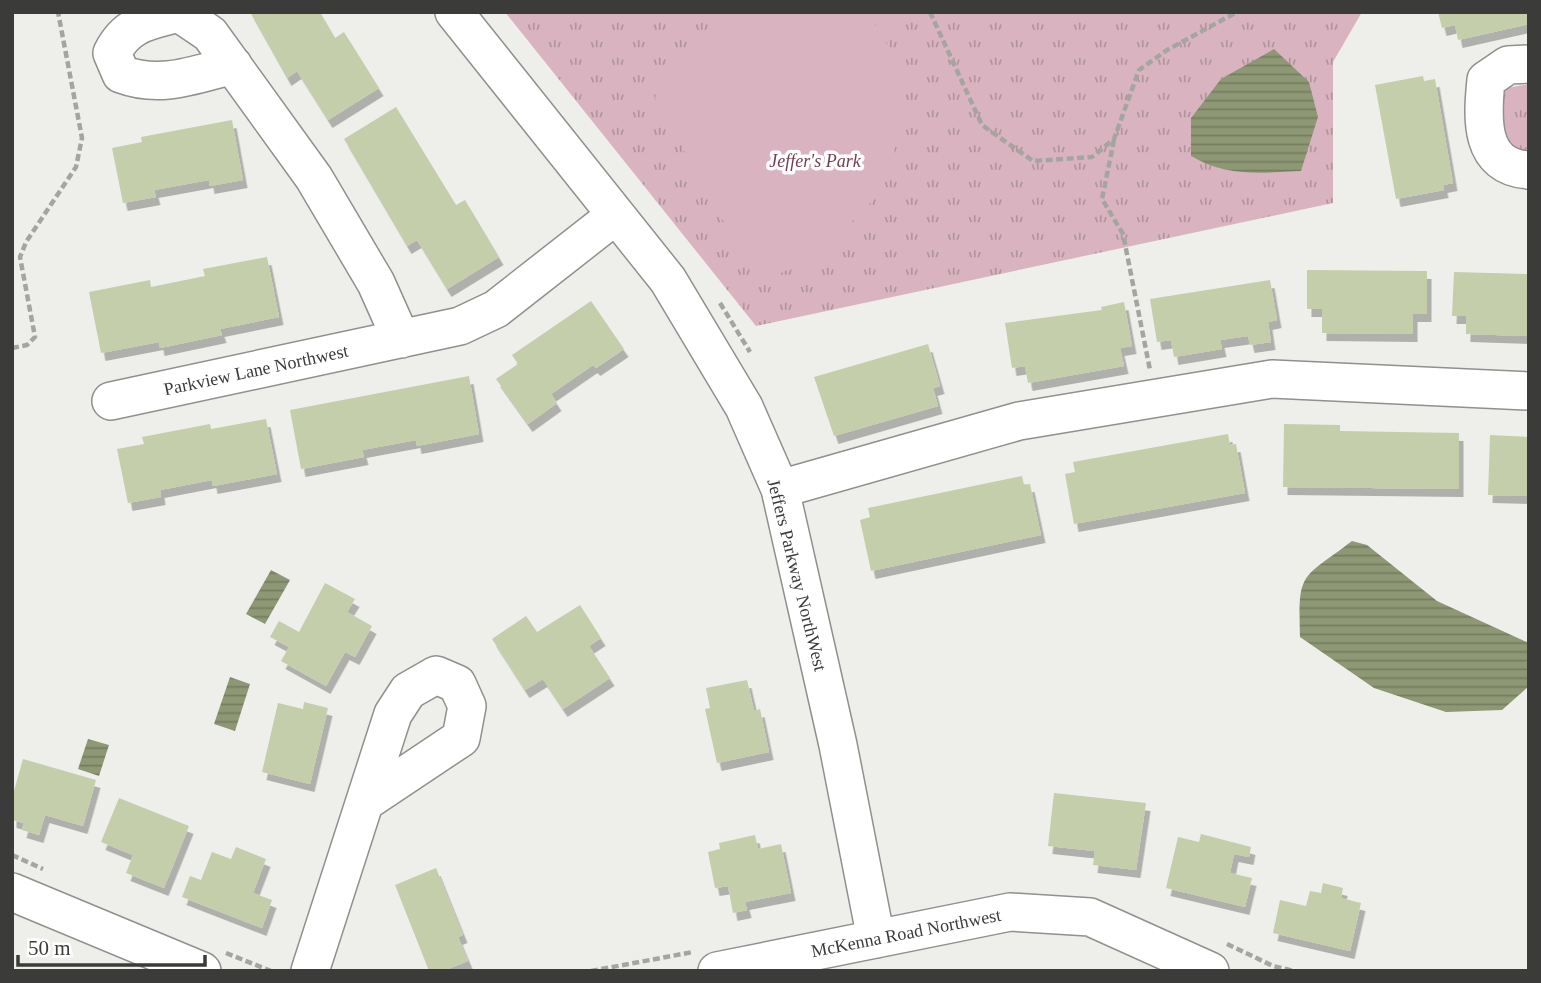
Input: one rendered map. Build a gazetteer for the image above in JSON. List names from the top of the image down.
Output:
{
  "streets": {
    "street": ["Parkview Lane Northwest", "Jeffers Parkway NorthWest", "McKenna Road Northwest"]
  },
  "crossings": [
    ["Parkview Lane Northwest", "Jeffers Parkway NorthWest"],
    ["Jeffers Parkway NorthWest", "McKenna Road Northwest"]
  ],
  "parks": ["Jeffer's Park"],
  "scale_bar": "50 m"
}
